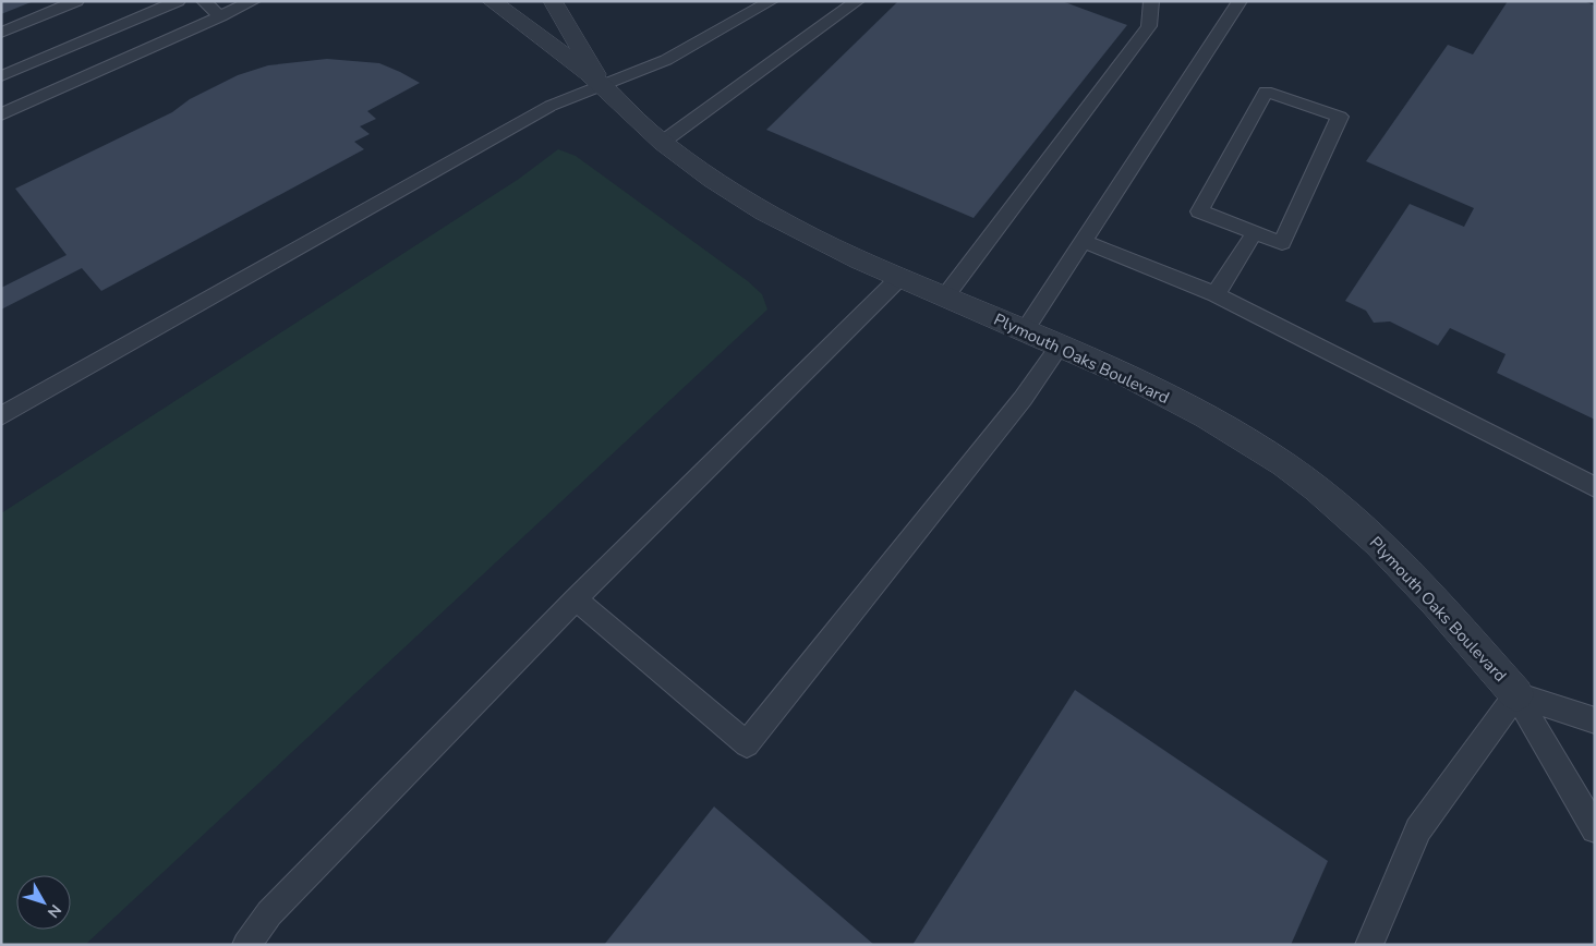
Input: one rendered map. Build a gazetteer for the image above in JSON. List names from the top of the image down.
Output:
{
  "streets": {
    "street": ["Plymouth Oaks Boulevard"]
  },
  "north": "bottom right"
}
